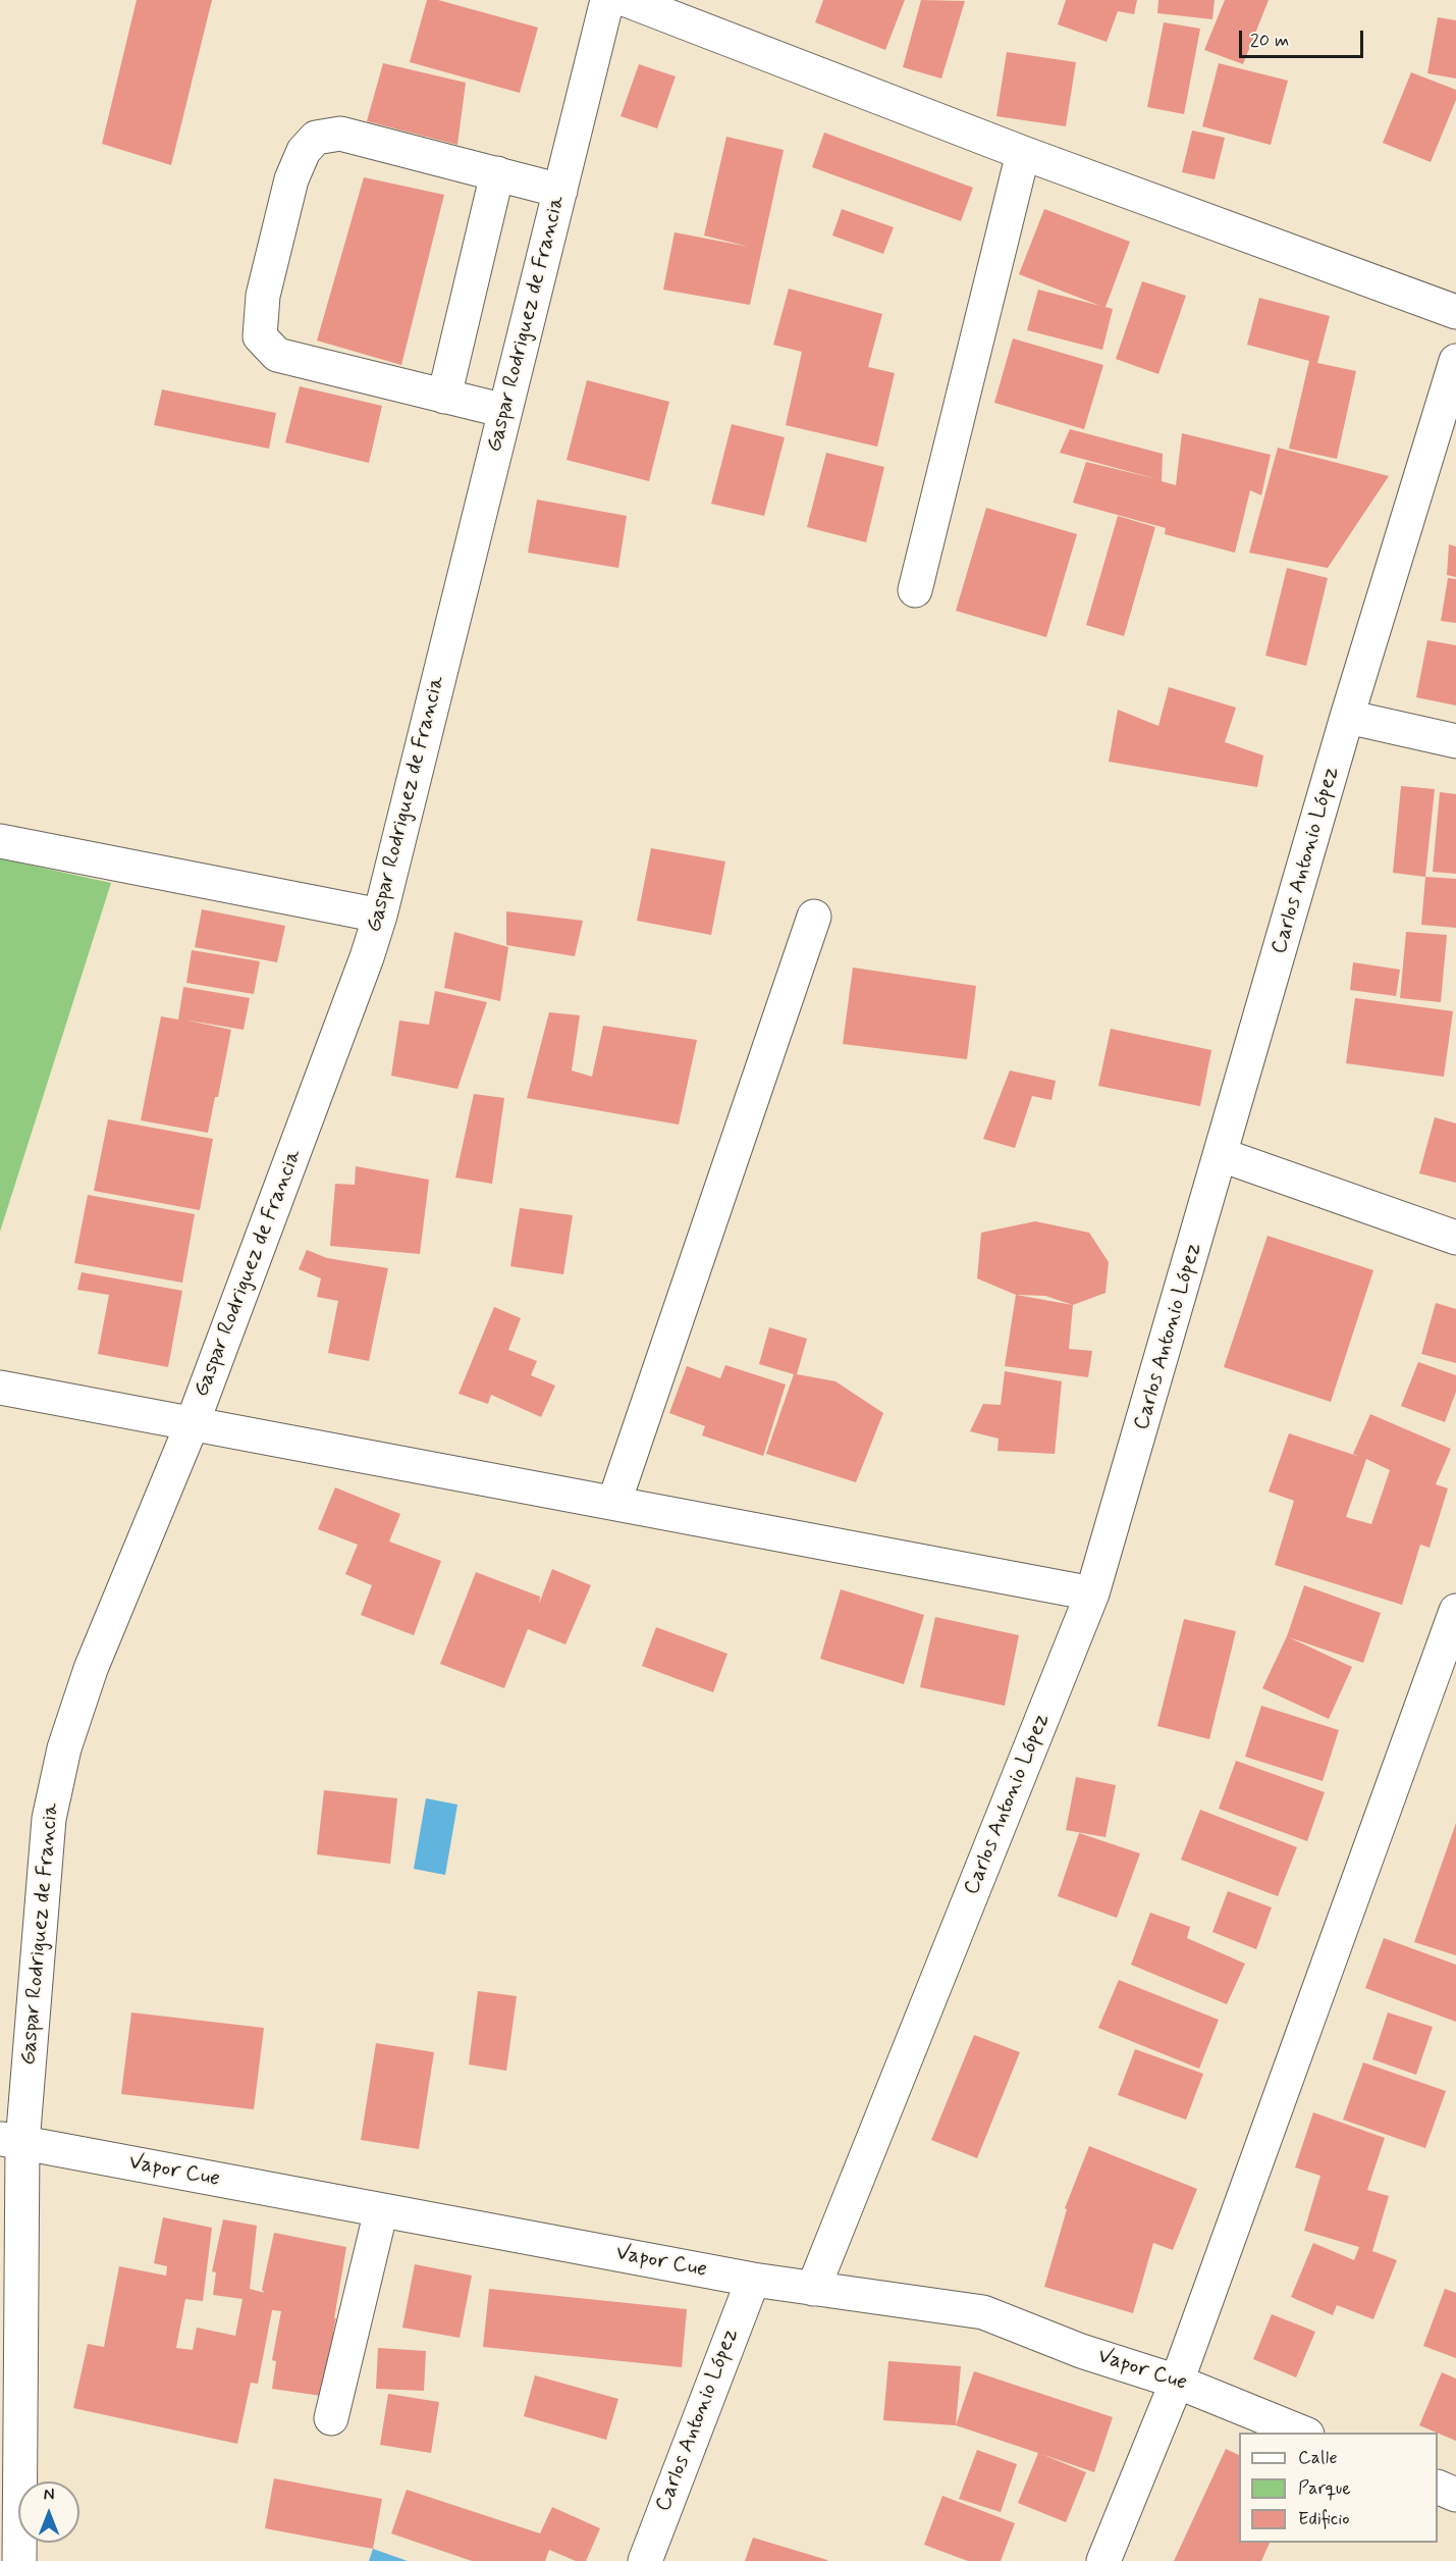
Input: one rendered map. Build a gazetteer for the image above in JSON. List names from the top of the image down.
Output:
{
  "streets": {
    "street": ["Gaspar Rodriguez de Francia", "Carlos Antonio López", "Vapor Cue"]
  },
  "crossings": [
    ["Gaspar Rodriguez de Francia", "Vapor Cue"],
    ["Carlos Antonio López", "Vapor Cue"]
  ],
  "legend": ["Calle", "Parque", "Edificio"],
  "scale_bar": "20 m",
  "north": "top"
}
